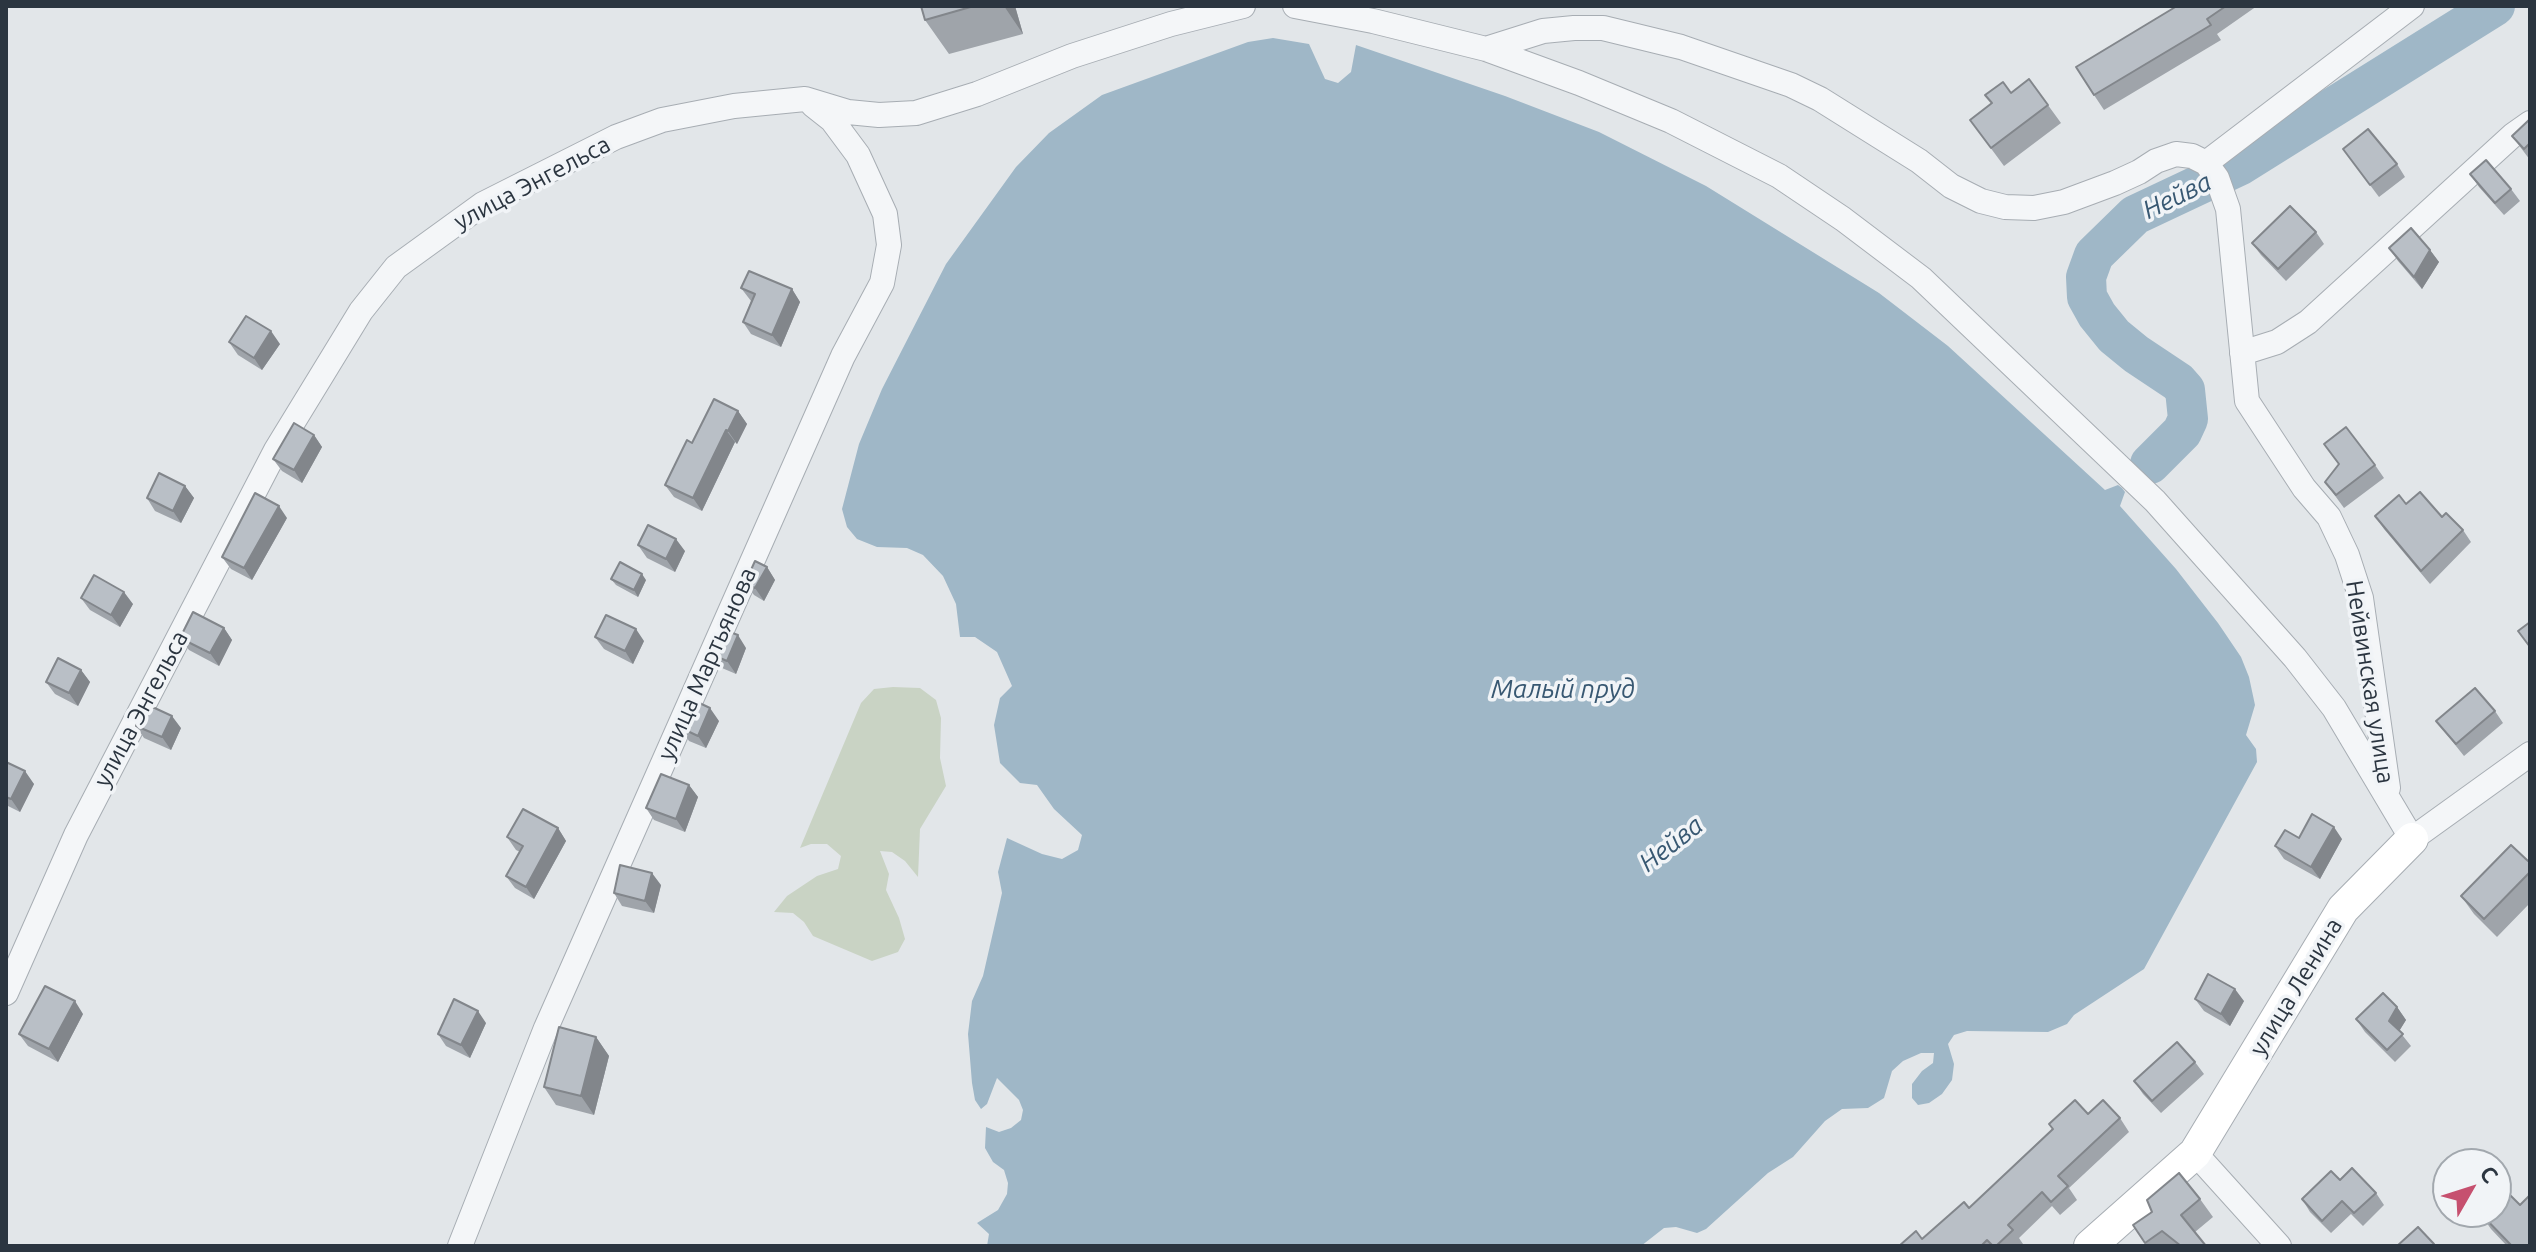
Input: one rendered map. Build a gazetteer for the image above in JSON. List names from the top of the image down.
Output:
{
  "streets": {
    "street": [
      "улица Энгельса",
      "улица Мартьянова",
      "Нейвинская улица",
      "улица Ленина"
    ]
  },
  "crossings": [
    ["улица Энгельса", "улица Мартьянова"]
  ],
  "water": ["Нейва", "Малый пруд"],
  "north": "top right"
}
